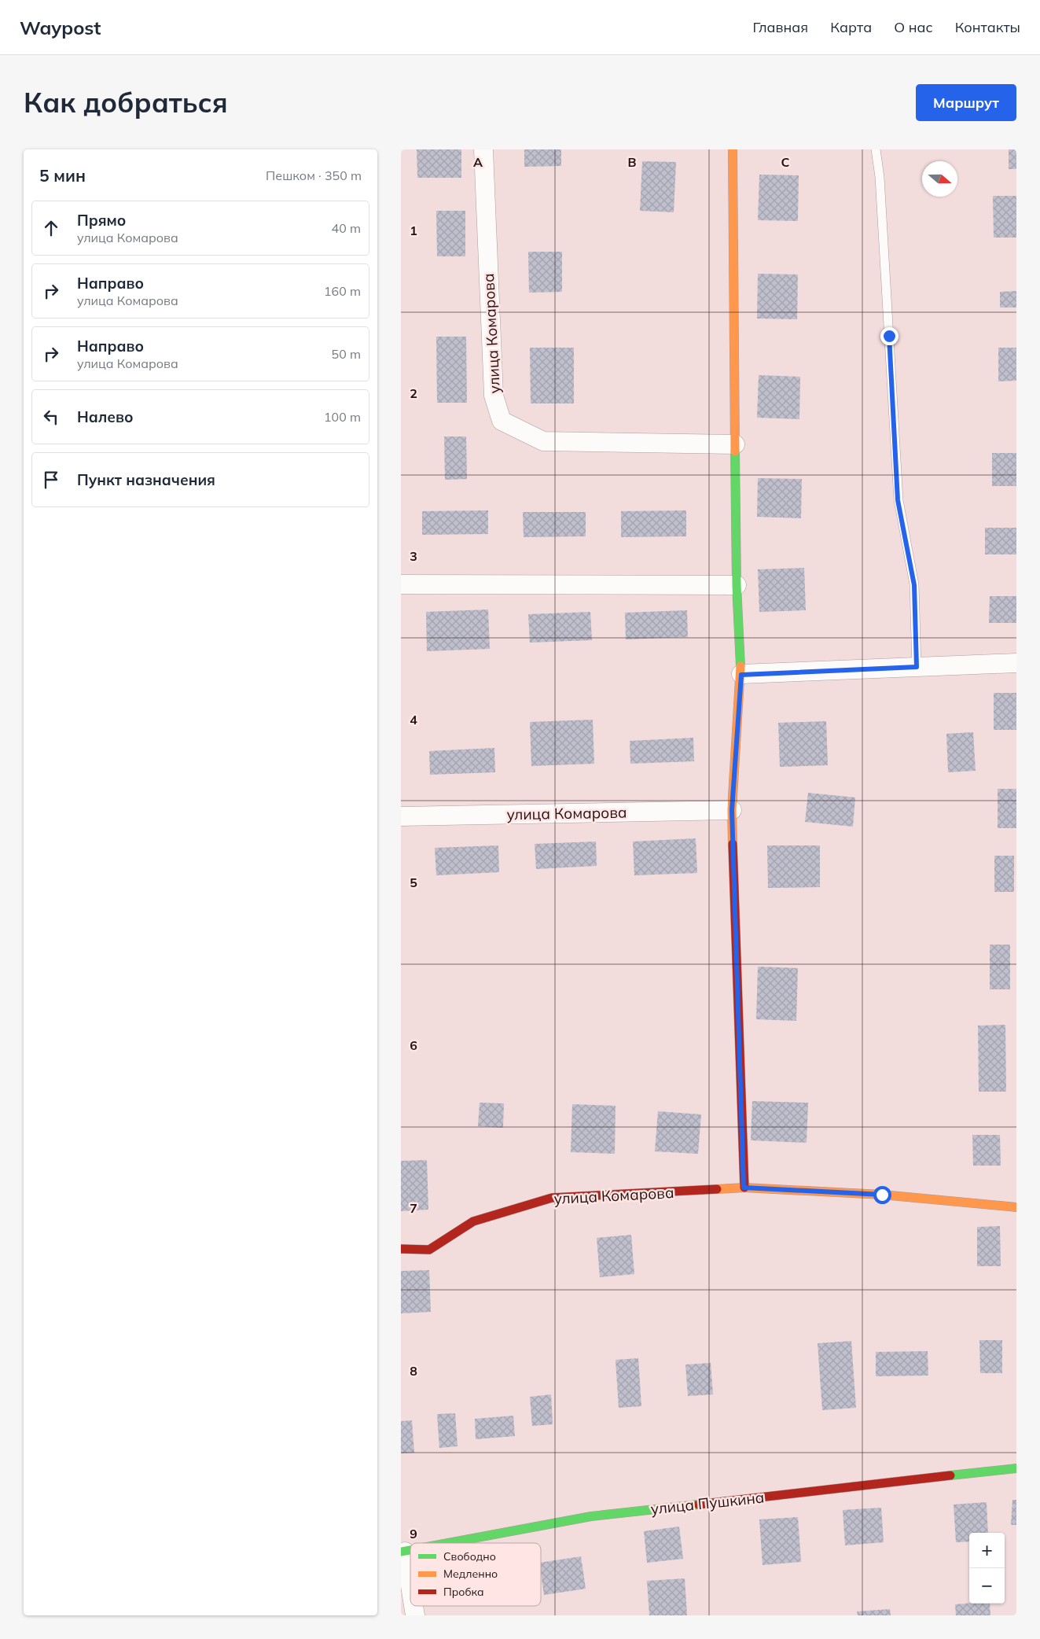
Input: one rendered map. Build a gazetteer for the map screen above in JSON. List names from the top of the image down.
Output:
{
  "streets": {
    "street": ["улица Комарова", "улица Пушкина"]
  },
  "legend": ["Свободно", "Медленно", "Пробка"],
  "north": "right",
  "page": {
    "header": "Waypost",
    "nav": [
      "Главная",
      "Карта",
      "О нас",
      "Контакты"
    ],
    "buttons": "Маршрут",
    "title": "Как добраться",
    "heading": ["5 мин", "Пешком · 350 m"],
    "list": [
      ["Прямо", "улица Комарова", "40 m"],
      ["Направо", "улица Комарова", "160 m"],
      ["Направо", "улица Комарова", "50 m"],
      ["Налево", "100 m"],
      "Пункт назначения"
    ],
    "map_buttons": ["+", "−"]
  },
  "grid": {
    "columns": ["A", "B", "C"],
    "rows": [
      "1",
      "2",
      "3",
      "4",
      "5",
      "6",
      "7",
      "8",
      "9"
    ]
  }
}
